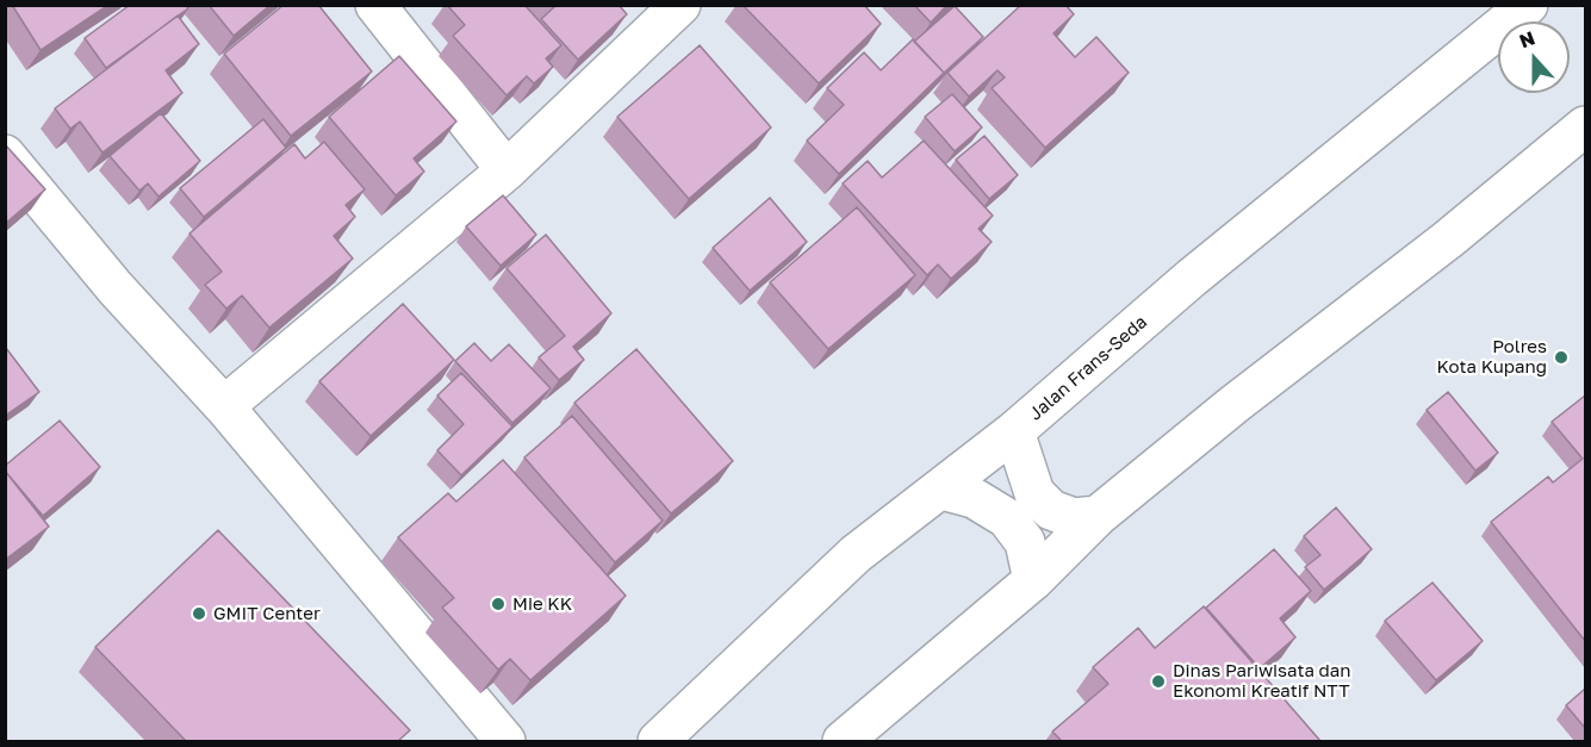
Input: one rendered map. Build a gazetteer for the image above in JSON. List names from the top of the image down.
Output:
{
  "streets": {
    "main road": ["Jalan Frans-Seda"]
  },
  "places": [
    "Polres Kota Kupang",
    "Mie KK",
    "GMIT Center",
    "Dinas Pariwisata dan Ekonomi Kreatif NTT"
  ],
  "north": "top"
}
